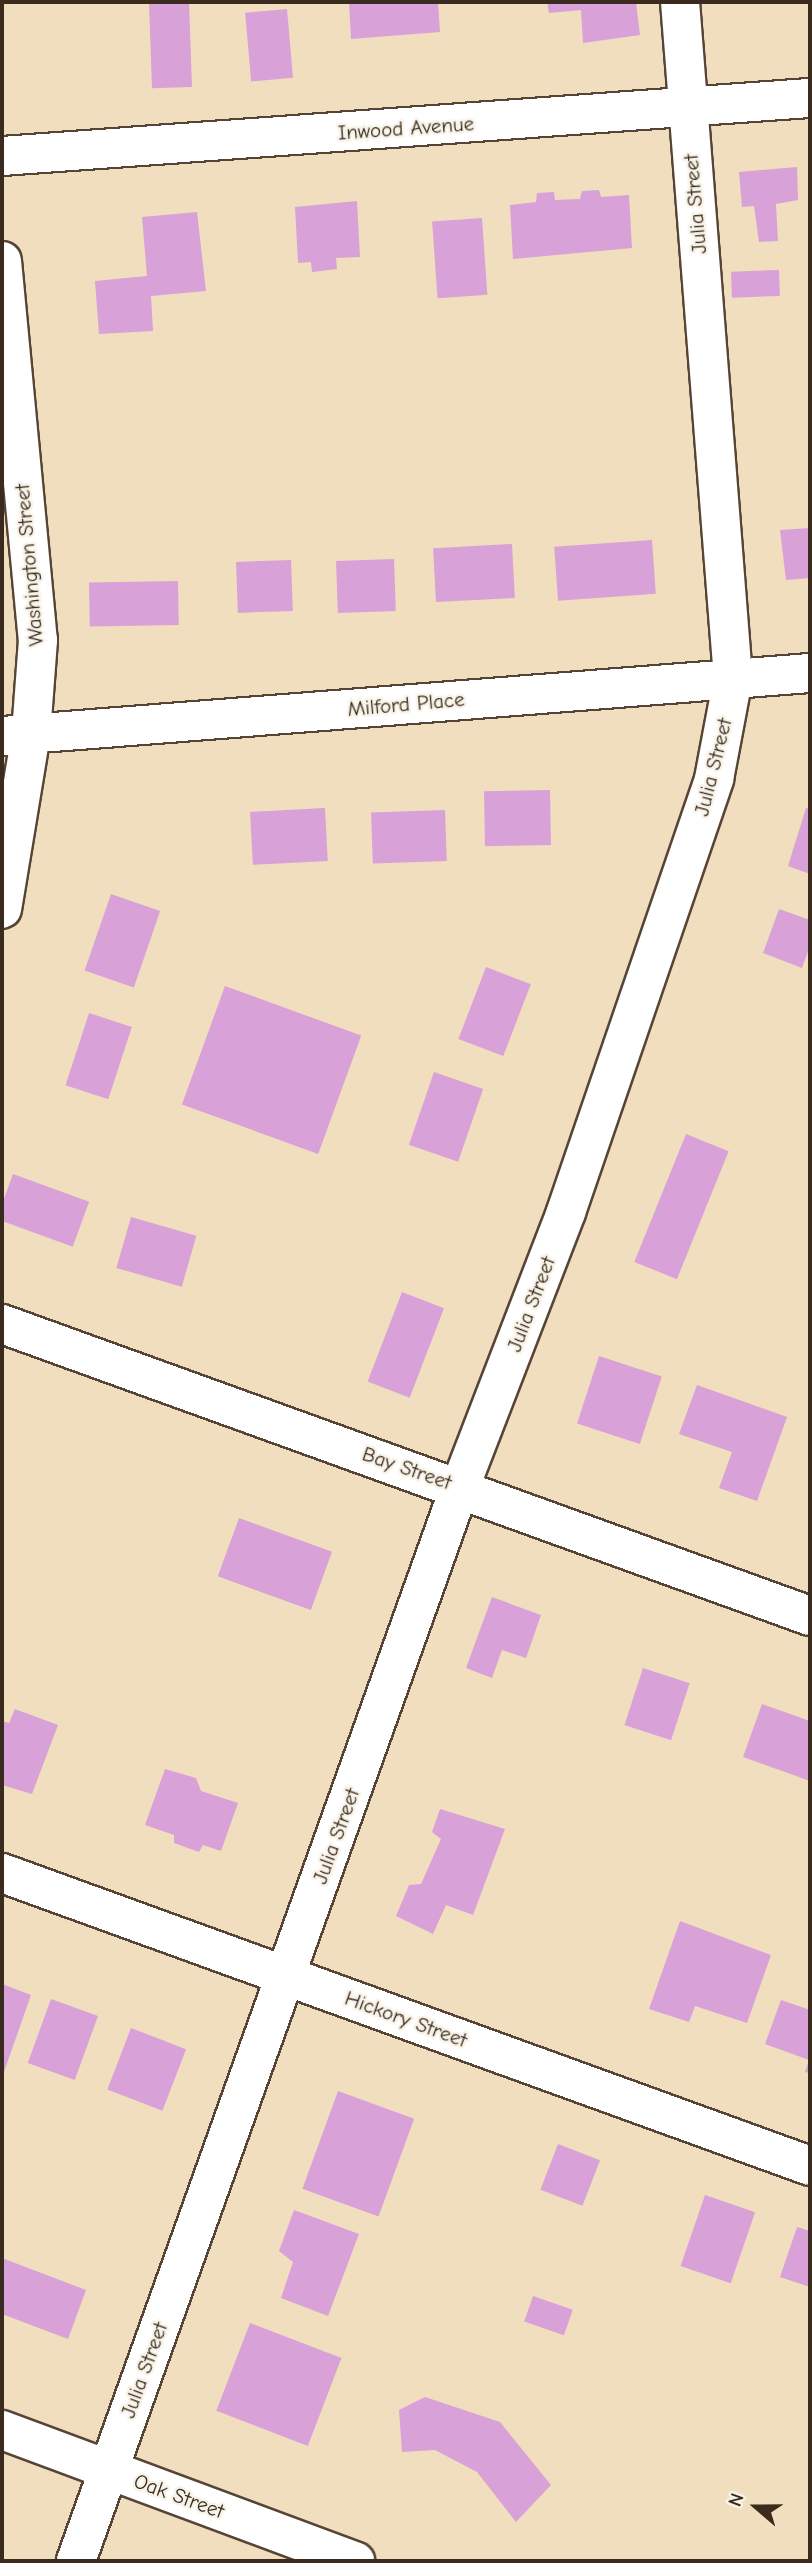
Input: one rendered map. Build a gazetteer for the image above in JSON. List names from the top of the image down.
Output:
{
  "streets": {
    "street": [
      "Inwood Avenue",
      "Julia Street",
      "Washington Street",
      "Milford Place",
      "Bay Street",
      "Hickory Street",
      "Oak Street"
    ]
  },
  "crossings": [
    ["Inwood Avenue", "Julia Street"],
    ["Julia Street", "Milford Place"],
    ["Julia Street", "Bay Street"],
    ["Julia Street", "Hickory Street"],
    ["Julia Street", "Oak Street"],
    ["Washington Street", "Milford Place"]
  ],
  "north": "left"
}
